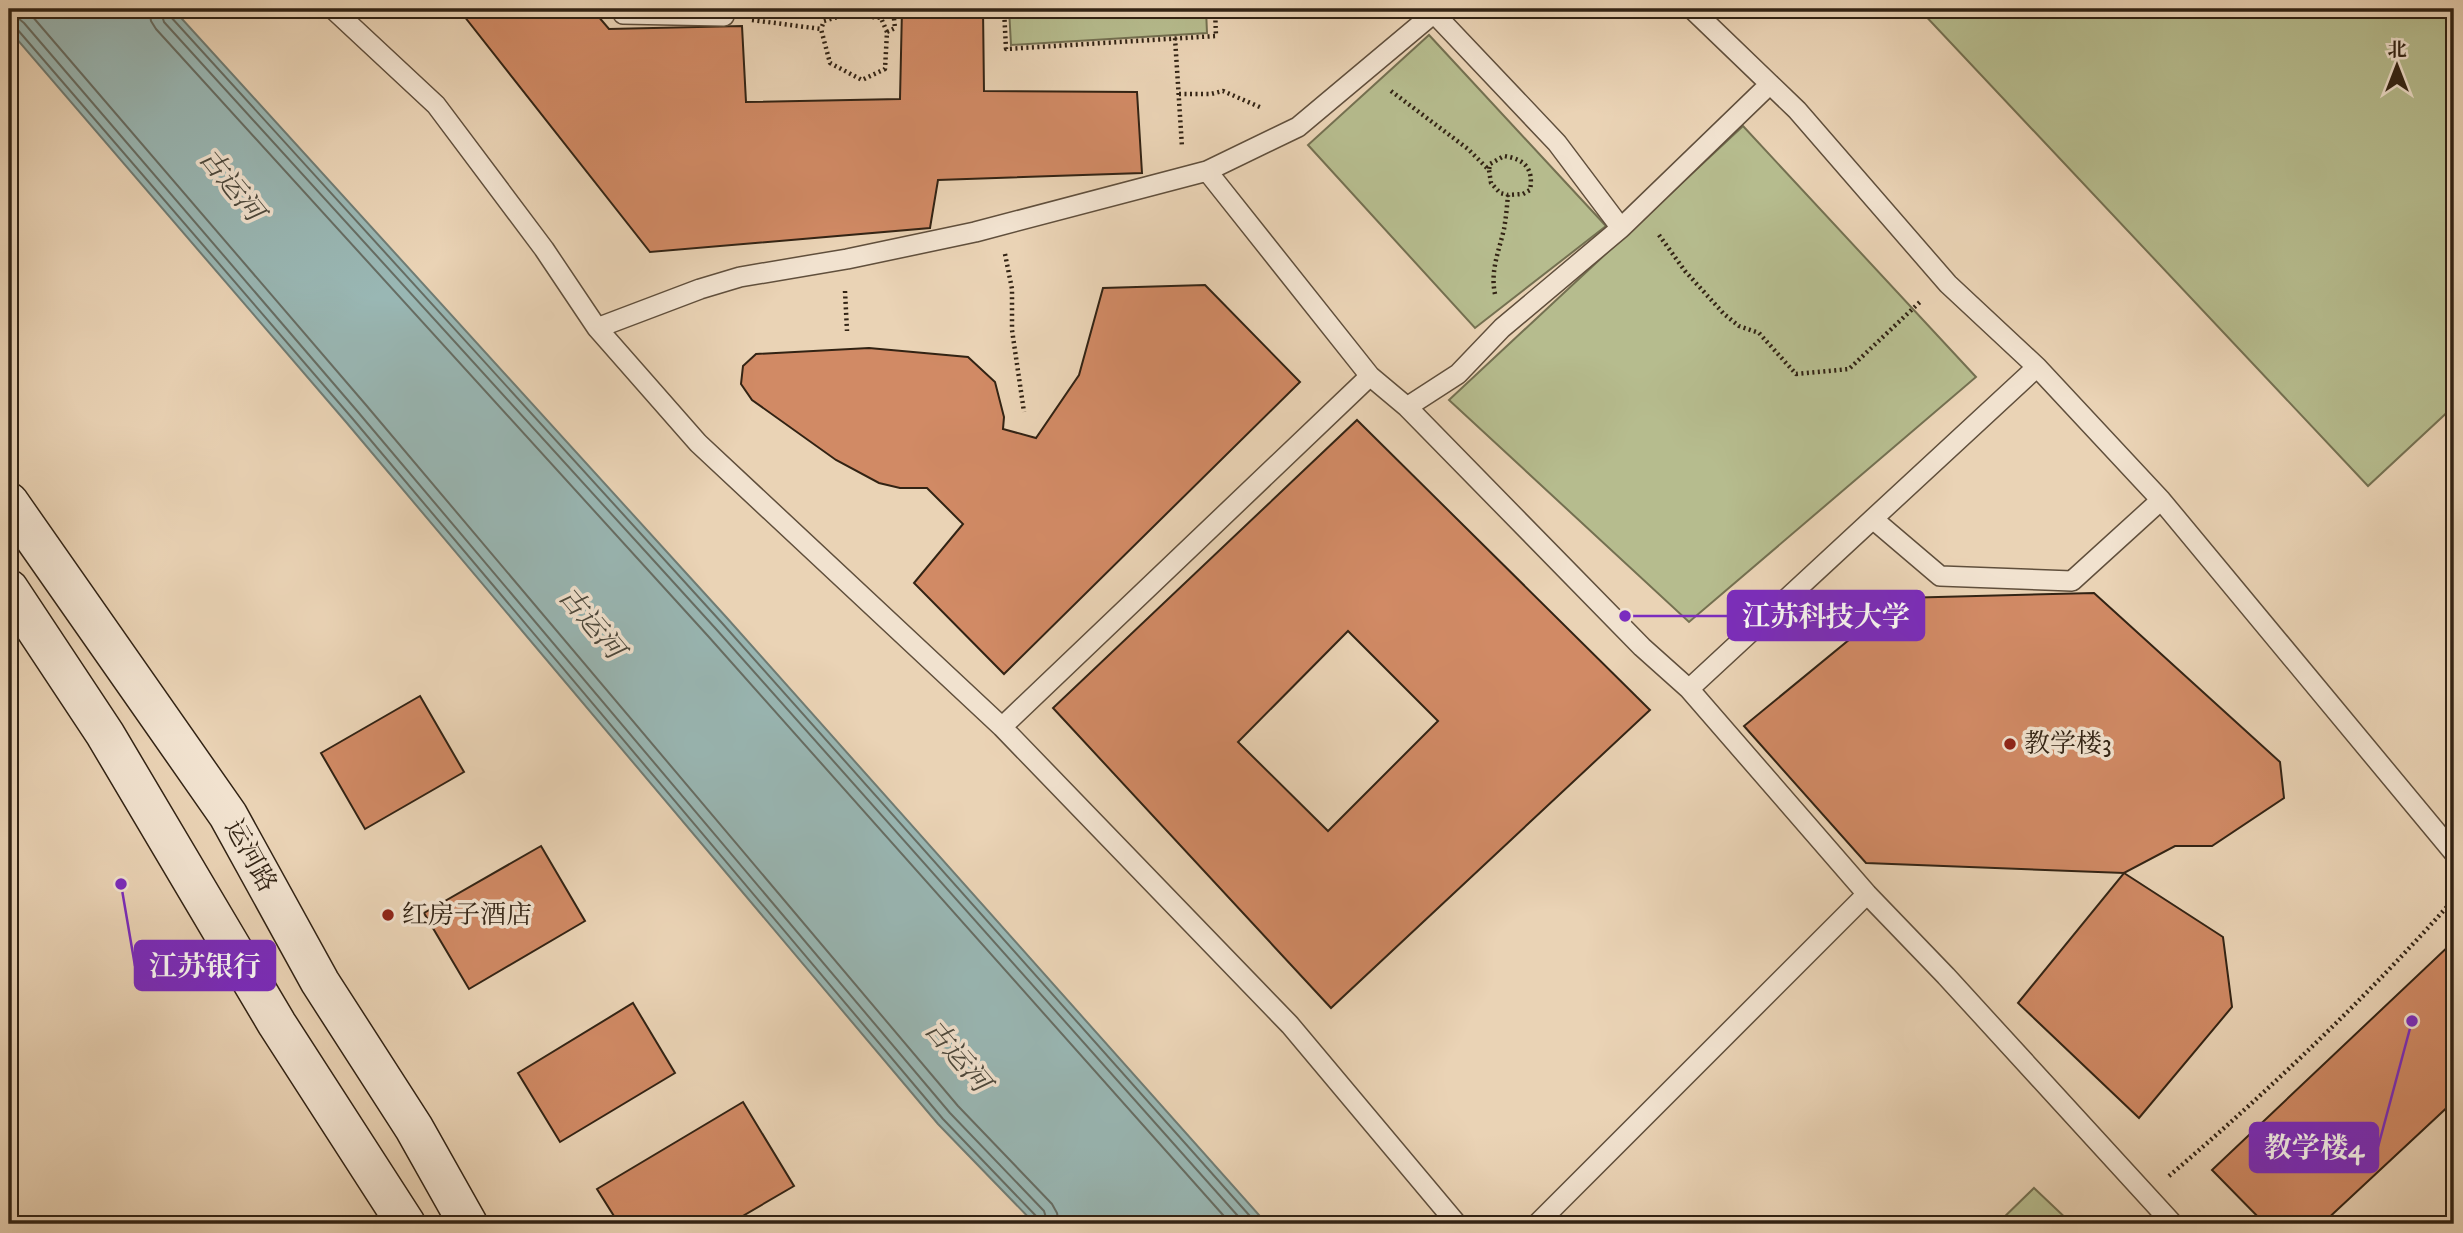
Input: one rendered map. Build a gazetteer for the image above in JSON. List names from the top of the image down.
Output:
{
  "streets": {
    "main road": ["运河路"]
  },
  "water": ["古运河"],
  "places": [
    "江苏科技大学",
    "教学楼3",
    "江苏银行",
    "红房子酒店",
    "教学楼4"
  ],
  "north": "top"
}
